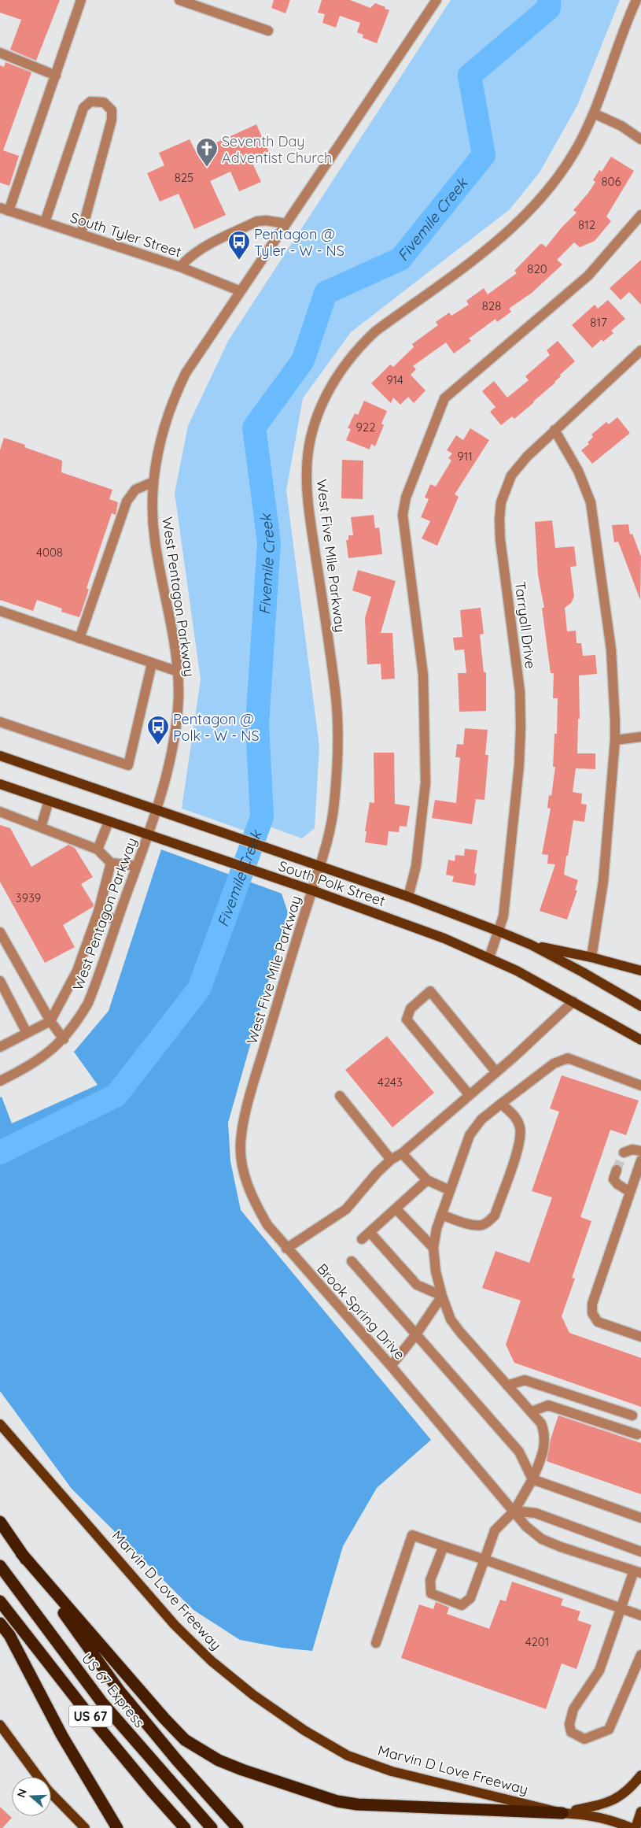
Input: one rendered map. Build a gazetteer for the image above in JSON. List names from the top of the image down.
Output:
{
  "streets": {
    "highway": ["US 67 Express", "US 67"],
    "main road": ["South Polk Street", "Marvin D Love Freeway"],
    "street": [
      "South Tyler Street",
      "West Five Mile Parkway",
      "West Pentagon Parkway",
      "Tarryall Drive",
      "Brook Spring Drive"
    ]
  },
  "crossings": [
    ["South Tyler Street", "West Pentagon Parkway"],
    ["West Five Mile Parkway", "South Polk Street"],
    ["West Five Mile Parkway", "Brook Spring Drive"],
    ["West Pentagon Parkway", "South Polk Street"],
    ["Tarryall Drive", "South Polk Street"]
  ],
  "water": ["Fivemile Creek"],
  "places": {
    "church": ["Seventh Day Adventist Church"],
    "bus stop": ["Pentagon @ Tyler - W - NS", "Pentagon @ Polk - W - NS"]
  },
  "house_numbers": [
    "825",
    "806",
    "812",
    "820",
    "828",
    "817",
    "914",
    "922",
    "911",
    "4008",
    "3939",
    "4243",
    "4201"
  ],
  "north": "left"
}
